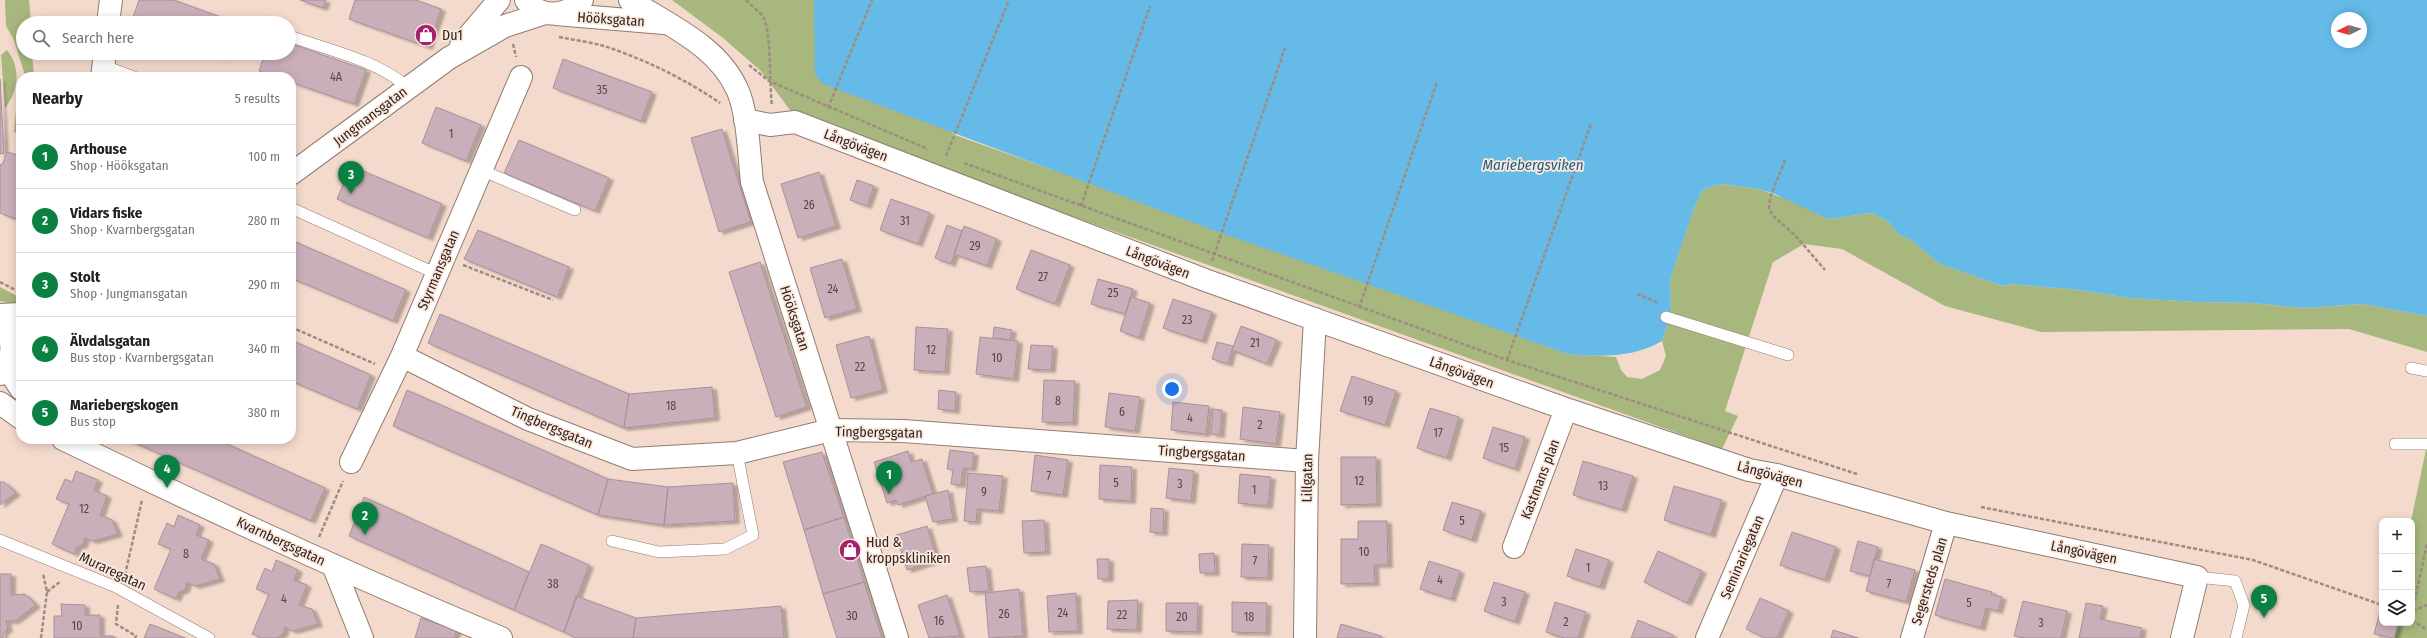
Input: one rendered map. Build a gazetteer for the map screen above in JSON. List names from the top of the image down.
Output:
{
  "streets": {
    "street": [
      "Hööksgatan",
      "Jungmansgatan",
      "Långövägen",
      "Styrmansgatan",
      "Tingbergsgatan",
      "Lillgatan",
      "Kastmans plan",
      "Kvarnbergsgatan",
      "Seminariegatan",
      "Segersteds plan"
    ],
    "lane": ["Muraregatan"]
  },
  "crossings": [
    ["Hööksgatan", "Jungmansgatan"],
    ["Hööksgatan", "Långövägen"],
    ["Hööksgatan", "Tingbergsgatan"],
    ["Långövägen", "Lillgatan"],
    ["Långövägen", "Kastmans plan"],
    ["Långövägen", "Seminariegatan"],
    ["Långövägen", "Segersteds plan"],
    ["Styrmansgatan", "Tingbergsgatan"],
    ["Tingbergsgatan", "Lillgatan"]
  ],
  "water": ["Mariebergsviken"],
  "places": {
    "shop": ["Du1", "Hud & kroppskliniken"]
  },
  "house_numbers": [
    "4A",
    "35",
    "1",
    "26",
    "31",
    "29",
    "27",
    "24",
    "25",
    "23",
    "21",
    "12",
    "10",
    "22",
    "8",
    "19",
    "18",
    "6",
    "4",
    "2",
    "17",
    "15",
    "7",
    "12",
    "5",
    "3",
    "13",
    "1",
    "9",
    "12",
    "5",
    "10",
    "8",
    "7",
    "1",
    "4",
    "38",
    "7",
    "4",
    "3",
    "5",
    "24",
    "26",
    "22",
    "30",
    "20",
    "18",
    "16",
    "2",
    "3",
    "10"
  ],
  "north": "left",
  "page": {
    "search": "Search here",
    "heading": ["Nearby", "5 results"],
    "list": [
      {
        "mark": "1",
        "name": "Arthouse",
        "note": "Shop · Hööksgatan",
        "value": "100 m"
      },
      {
        "mark": "2",
        "name": "Vidars fiske",
        "note": "Shop · Kvarnbergsgatan",
        "value": "280 m"
      },
      {
        "mark": "3",
        "name": "Stolt",
        "note": "Shop · Jungmansgatan",
        "value": "290 m"
      },
      {
        "mark": "4",
        "name": "Älvdalsgatan",
        "note": "Bus stop · Kvarnbergsgatan",
        "value": "340 m"
      },
      {
        "mark": "5",
        "name": "Mariebergskogen",
        "note": "Bus stop",
        "value": "380 m"
      }
    ],
    "pins": [
      "3",
      "4",
      "1",
      "2",
      "5"
    ],
    "map_buttons": ["+", "−"]
  }
}
